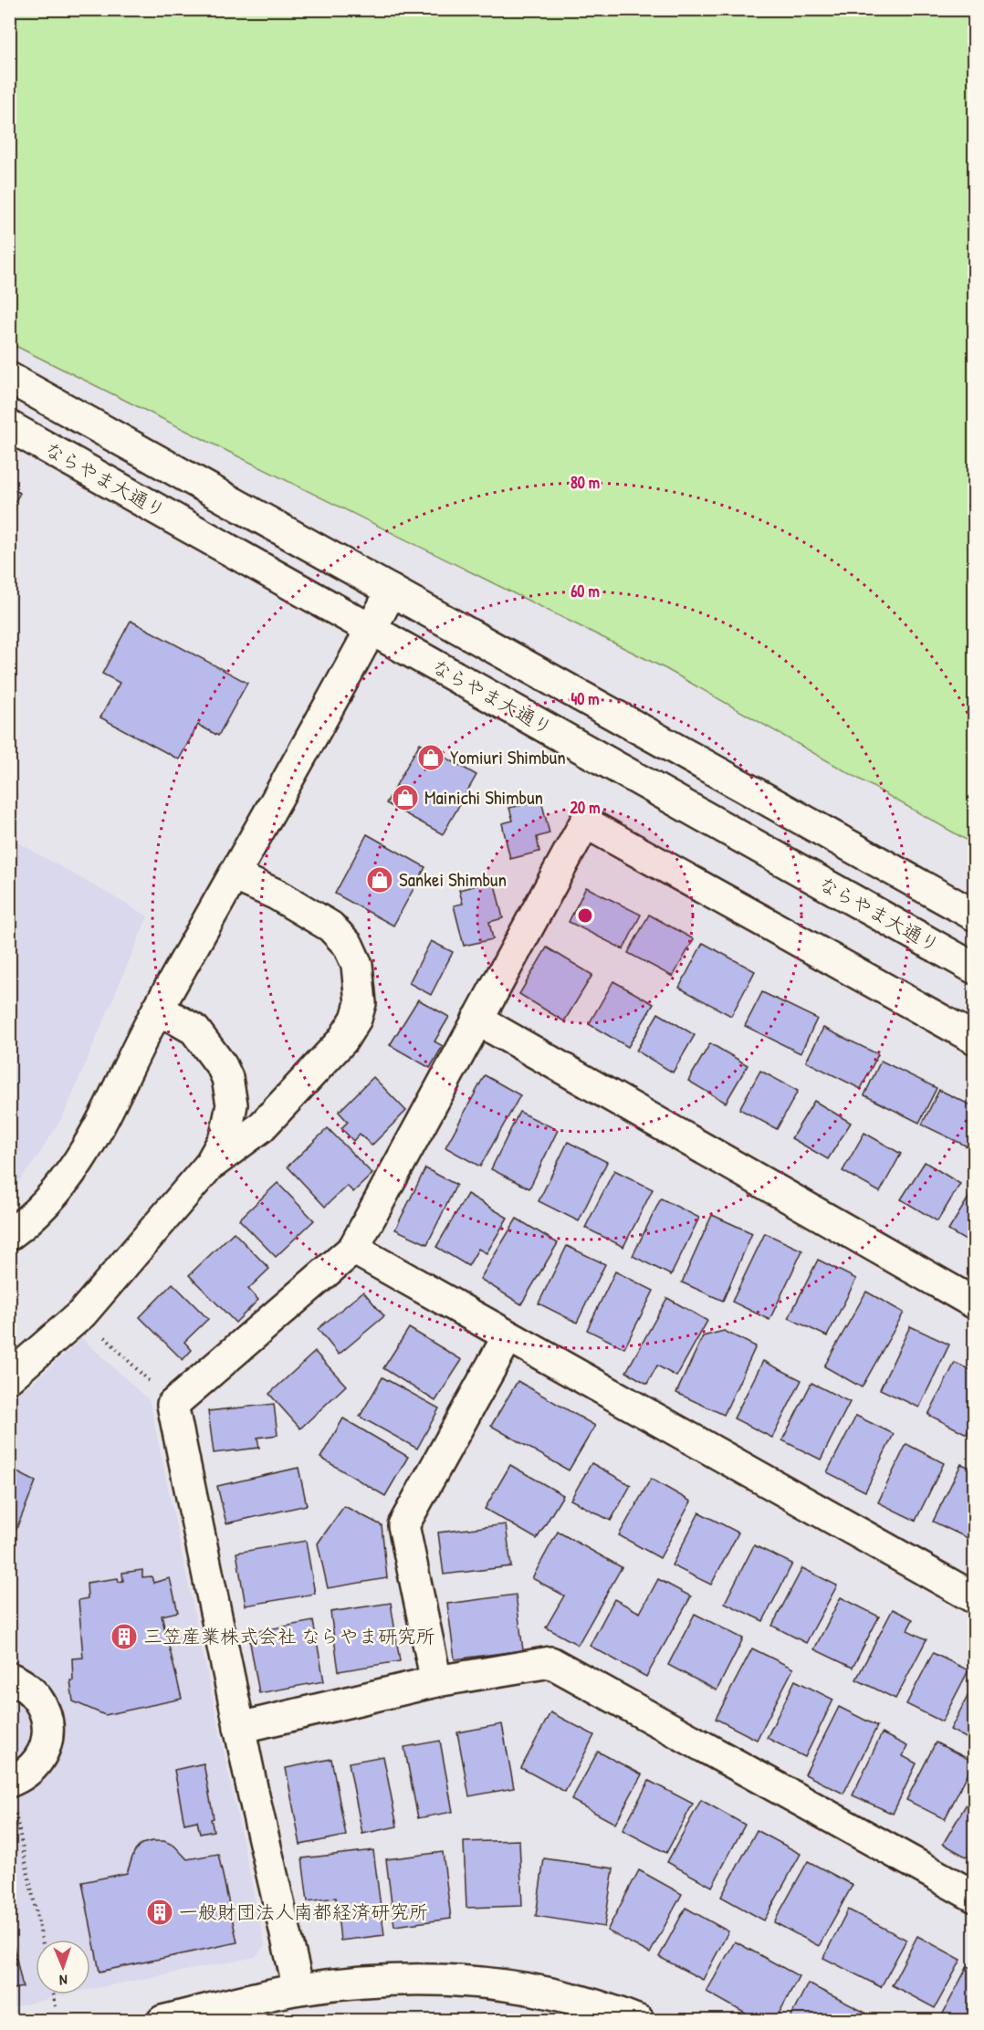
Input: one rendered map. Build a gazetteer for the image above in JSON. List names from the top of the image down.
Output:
{
  "streets": {
    "street": ["ならやま大通り"]
  },
  "places": {
    "shop": ["Yomiuri Shimbun", "Mainichi Shimbun", "Sankei Shimbun"],
    "building": ["三笠産業株式会社 ならやま研究所", "一般財団法人南都経済研究所"]
  },
  "north": "bottom",
  "rings": [
    "80 m",
    "60 m",
    "40 m",
    "20 m"
  ]
}
